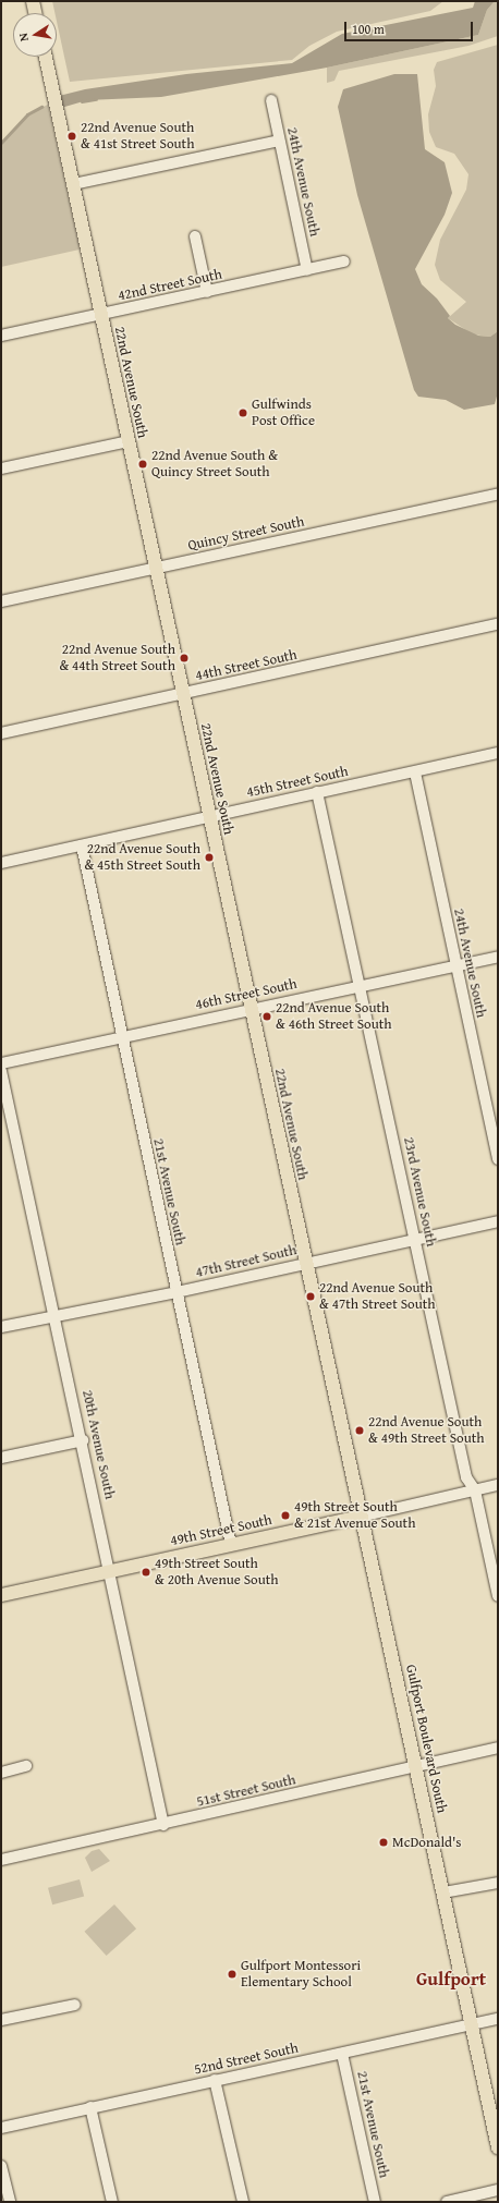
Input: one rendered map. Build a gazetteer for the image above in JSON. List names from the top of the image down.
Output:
{
  "streets": {
    "main road": ["22nd Avenue South", "49th Street South", "Gulfport Boulevard South"],
    "street": [
      "24th Avenue South",
      "42nd Street South",
      "Quincy Street South",
      "44th Street South",
      "45th Street South",
      "46th Street South",
      "21st Avenue South",
      "23rd Avenue South",
      "47th Street South",
      "20th Avenue South",
      "51st Street South",
      "52nd Street South"
    ]
  },
  "crossings": [
    ["24th Avenue South", "42nd Street South"],
    ["24th Avenue South", "45th Street South"],
    ["24th Avenue South", "46th Street South"],
    ["42nd Street South", "22nd Avenue South"],
    ["22nd Avenue South", "Quincy Street South"],
    ["22nd Avenue South", "44th Street South"],
    ["22nd Avenue South", "45th Street South"],
    ["22nd Avenue South", "46th Street South"],
    ["22nd Avenue South", "47th Street South"],
    ["22nd Avenue South", "49th Street South"],
    ["22nd Avenue South", "Gulfport Boulevard South"],
    ["45th Street South", "21st Avenue South"],
    ["45th Street South", "23rd Avenue South"],
    ["46th Street South", "21st Avenue South"],
    ["46th Street South", "23rd Avenue South"],
    ["21st Avenue South", "47th Street South"],
    ["21st Avenue South", "49th Street South"],
    ["21st Avenue South", "52nd Street South"],
    ["23rd Avenue South", "47th Street South"],
    ["23rd Avenue South", "49th Street South"],
    ["47th Street South", "20th Avenue South"],
    ["20th Avenue South", "49th Street South"],
    ["20th Avenue South", "51st Street South"],
    ["49th Street South", "Gulfport Boulevard South"],
    ["Gulfport Boulevard South", "51st Street South"],
    ["Gulfport Boulevard South", "52nd Street South"]
  ],
  "districts": ["Gulfport"],
  "places": [
    "22nd Avenue South & 41st Street South",
    "Gulfwinds Post Office",
    "22nd Avenue South & Quincy Street South",
    "22nd Avenue South & 44th Street South",
    "22nd Avenue South & 45th Street South",
    "22nd Avenue South & 46th Street South",
    "22nd Avenue South & 47th Street South",
    "22nd Avenue South & 49th Street South",
    "49th Street South & 21st Avenue South",
    "49th Street South & 20th Avenue South",
    "McDonald's",
    "Gulfport Montessori Elementary School"
  ],
  "scale_bar": "100 m",
  "north": "left"
}
